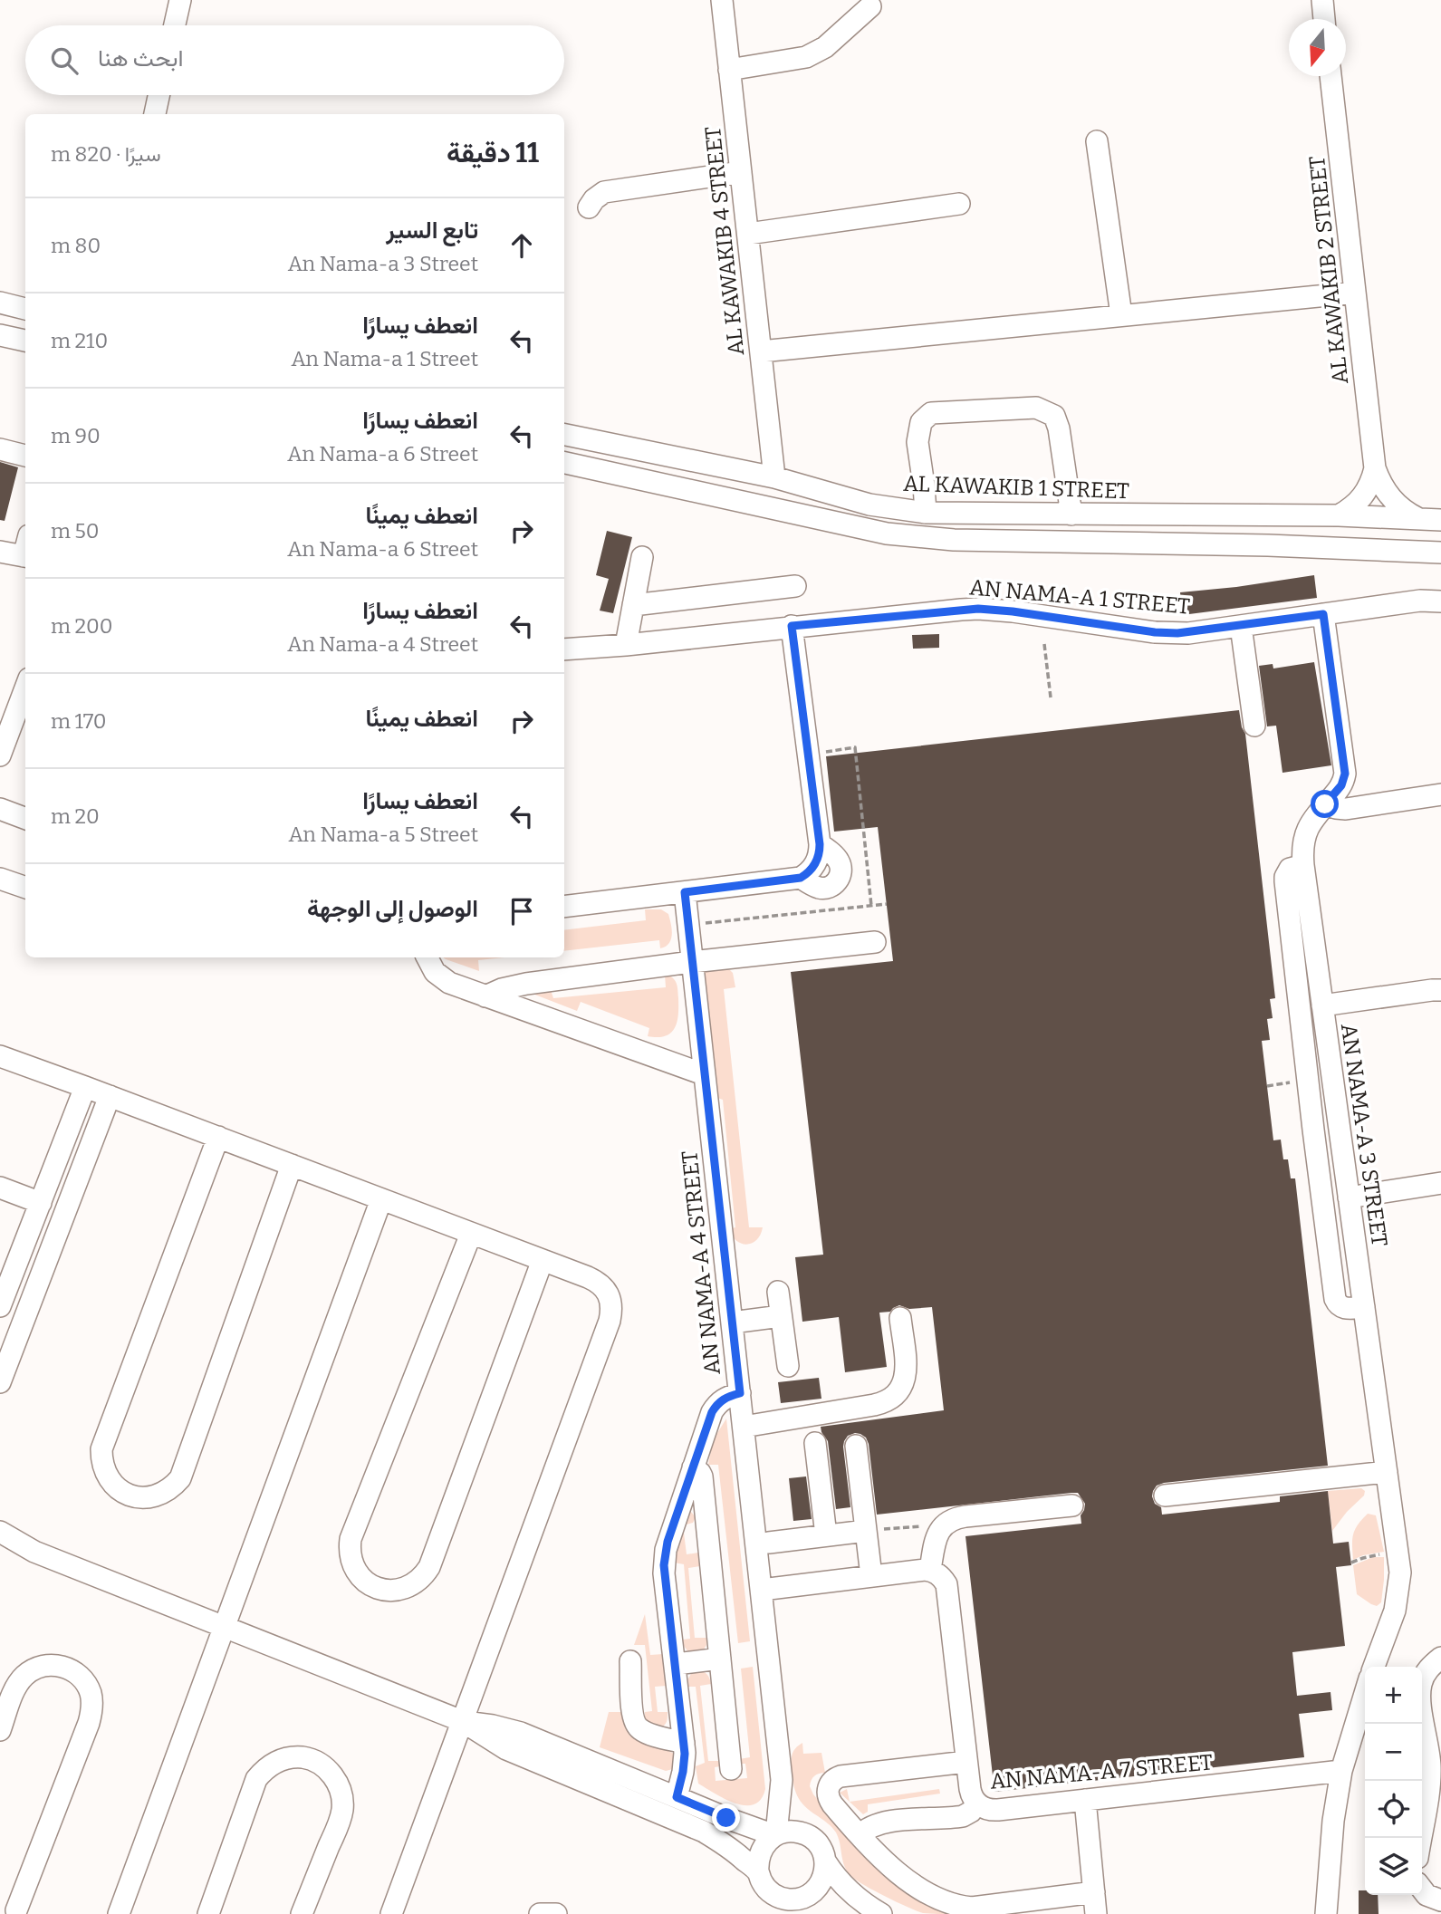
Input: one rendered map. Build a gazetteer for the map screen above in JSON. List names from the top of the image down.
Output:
{
  "streets": {
    "street": [
      "AL KAWAKIB 4 STREET",
      "AL KAWAKIB 2 STREET",
      "AL KAWAKIB 1 STREET",
      "AN NAMA-A 1 STREET",
      "AN NAMA-A 3 STREET",
      "AN NAMA-A 4 STREET",
      "AN NAMA-A 7 STREET"
    ]
  },
  "crossings": [
    ["AL KAWAKIB 4 STREET", "AL KAWAKIB 1 STREET"],
    ["AL KAWAKIB 2 STREET", "AL KAWAKIB 1 STREET"]
  ],
  "north": "bottom",
  "page": {
    "search": "ابحث هنا",
    "heading": ["11 دقيقة", "سيرًا · 820 m"],
    "list": [
      ["تابع السير", "An Nama-a 3 Street", "80 m"],
      ["انعطف يسارًا", "An Nama-a 1 Street", "210 m"],
      ["انعطف يسارًا", "An Nama-a 6 Street", "90 m"],
      ["انعطف يمينًا", "An Nama-a 6 Street", "50 m"],
      ["انعطف يسارًا", "An Nama-a 4 Street", "200 m"],
      ["انعطف يمينًا", "170 m"],
      ["انعطف يسارًا", "An Nama-a 5 Street", "20 m"],
      "الوصول إلى الوجهة"
    ],
    "map_buttons": ["+", "−"]
  }
}
